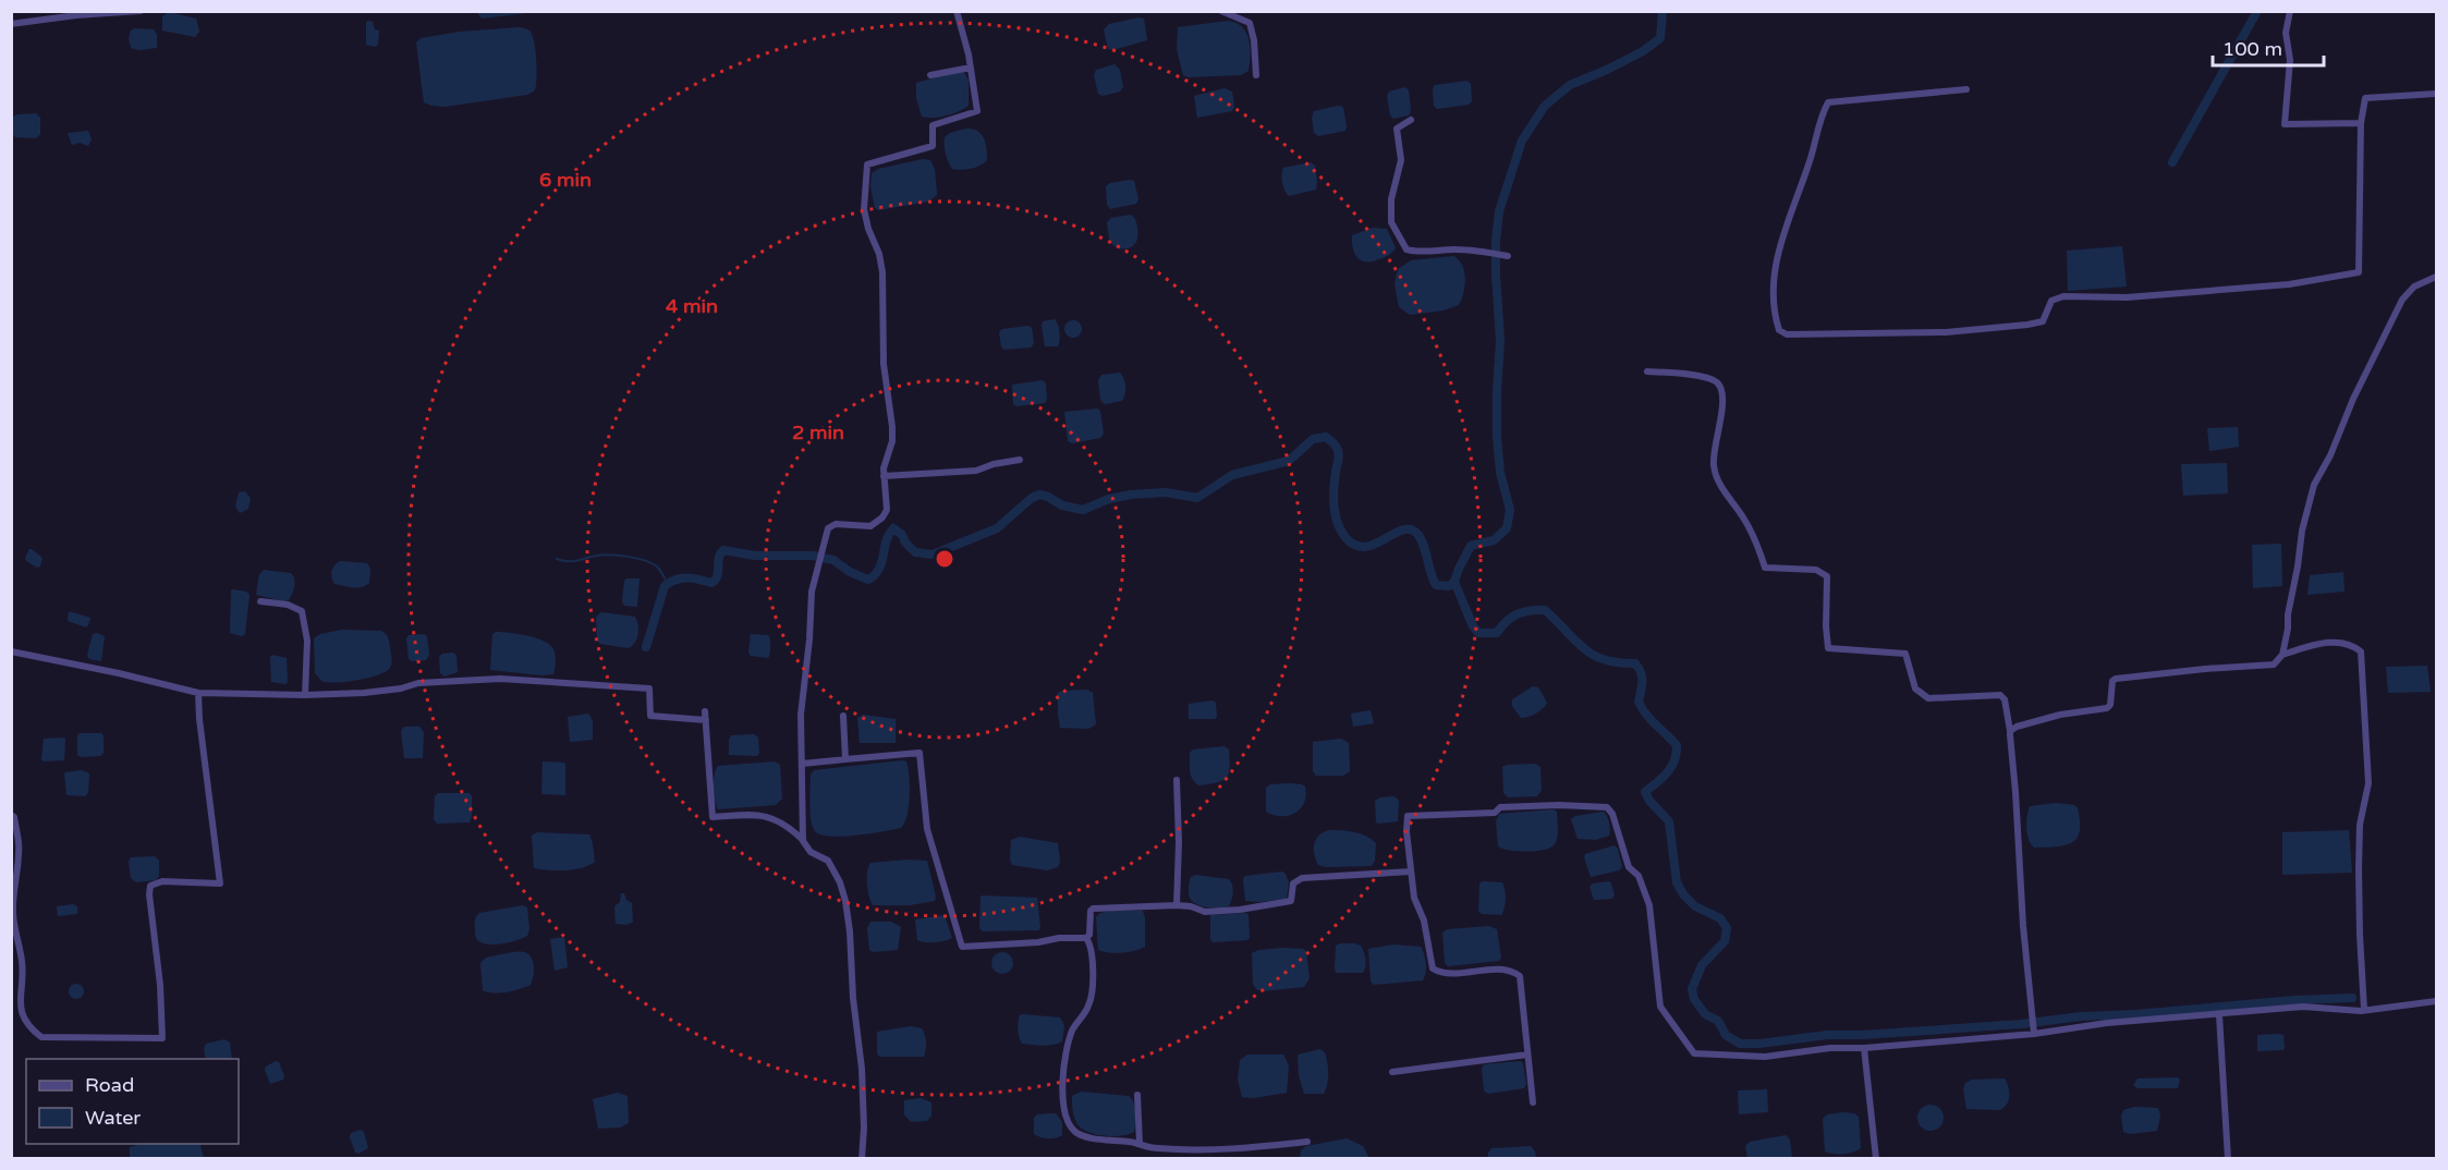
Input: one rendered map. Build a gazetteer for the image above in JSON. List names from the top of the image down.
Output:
{
  "legend": ["Road", "Water"],
  "scale_bar": "100 m",
  "rings": ["6 min", "4 min", "2 min"]
}
